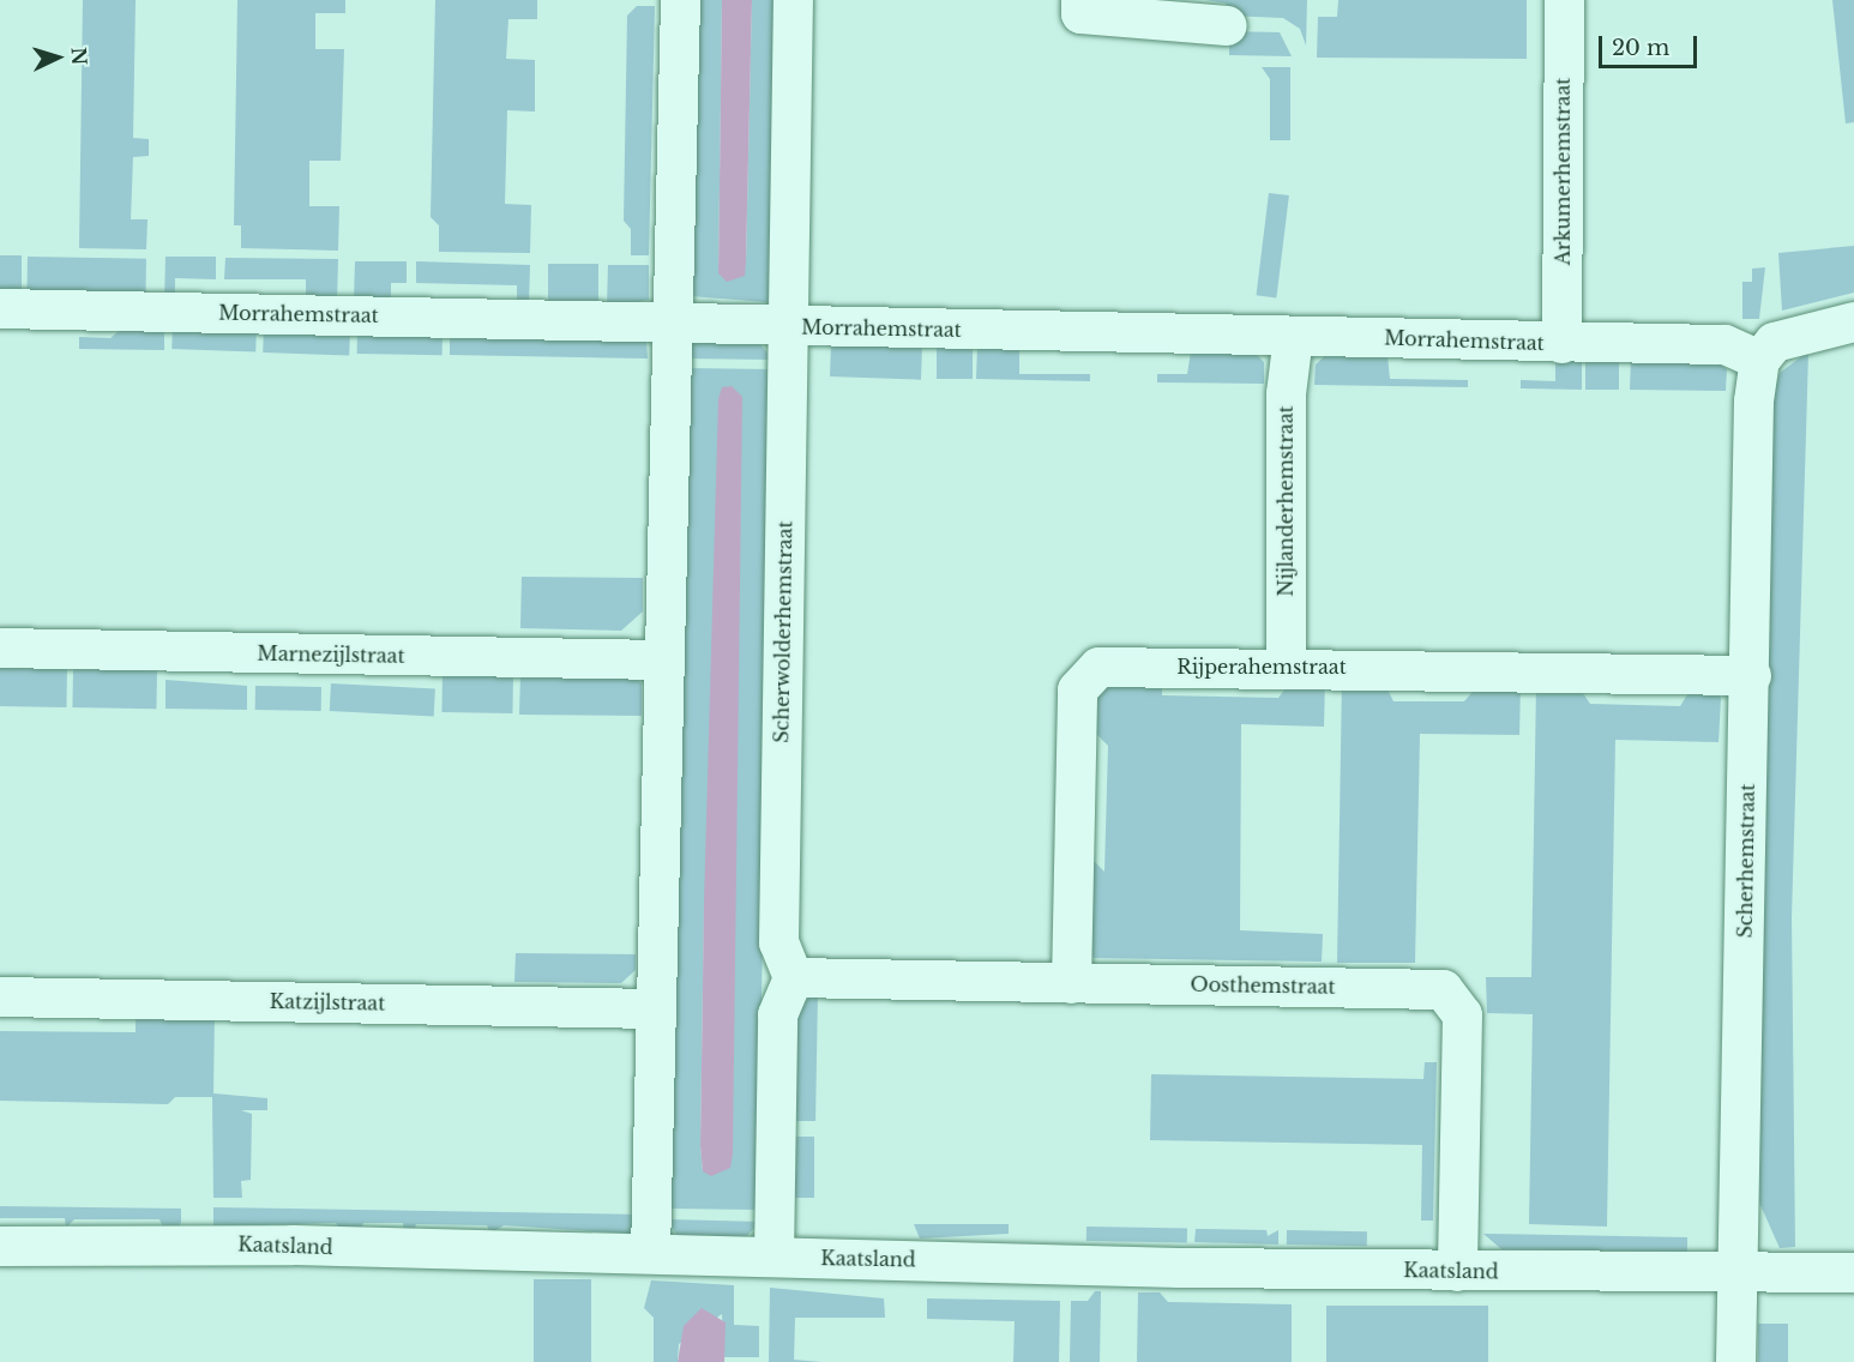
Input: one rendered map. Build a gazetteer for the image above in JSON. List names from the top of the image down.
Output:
{
  "streets": {
    "street": [
      "Arkumerhemstraat",
      "Morrahemstraat",
      "Nijlanderhemstraat",
      "Scherwolderhemstraat",
      "Marnezijlstraat",
      "Rijperahemstraat",
      "Scherhemstraat",
      "Oosthemstraat",
      "Katzijlstraat",
      "Kaatsland"
    ]
  },
  "crossings": [
    ["Arkumerhemstraat", "Morrahemstraat"],
    ["Morrahemstraat", "Nijlanderhemstraat"],
    ["Morrahemstraat", "Scherwolderhemstraat"],
    ["Morrahemstraat", "Scherhemstraat"],
    ["Nijlanderhemstraat", "Rijperahemstraat"],
    ["Scherwolderhemstraat", "Oosthemstraat"],
    ["Rijperahemstraat", "Scherhemstraat"],
    ["Rijperahemstraat", "Oosthemstraat"],
    ["Scherhemstraat", "Kaatsland"],
    ["Oosthemstraat", "Kaatsland"]
  ],
  "scale_bar": "20 m",
  "north": "right"
}
